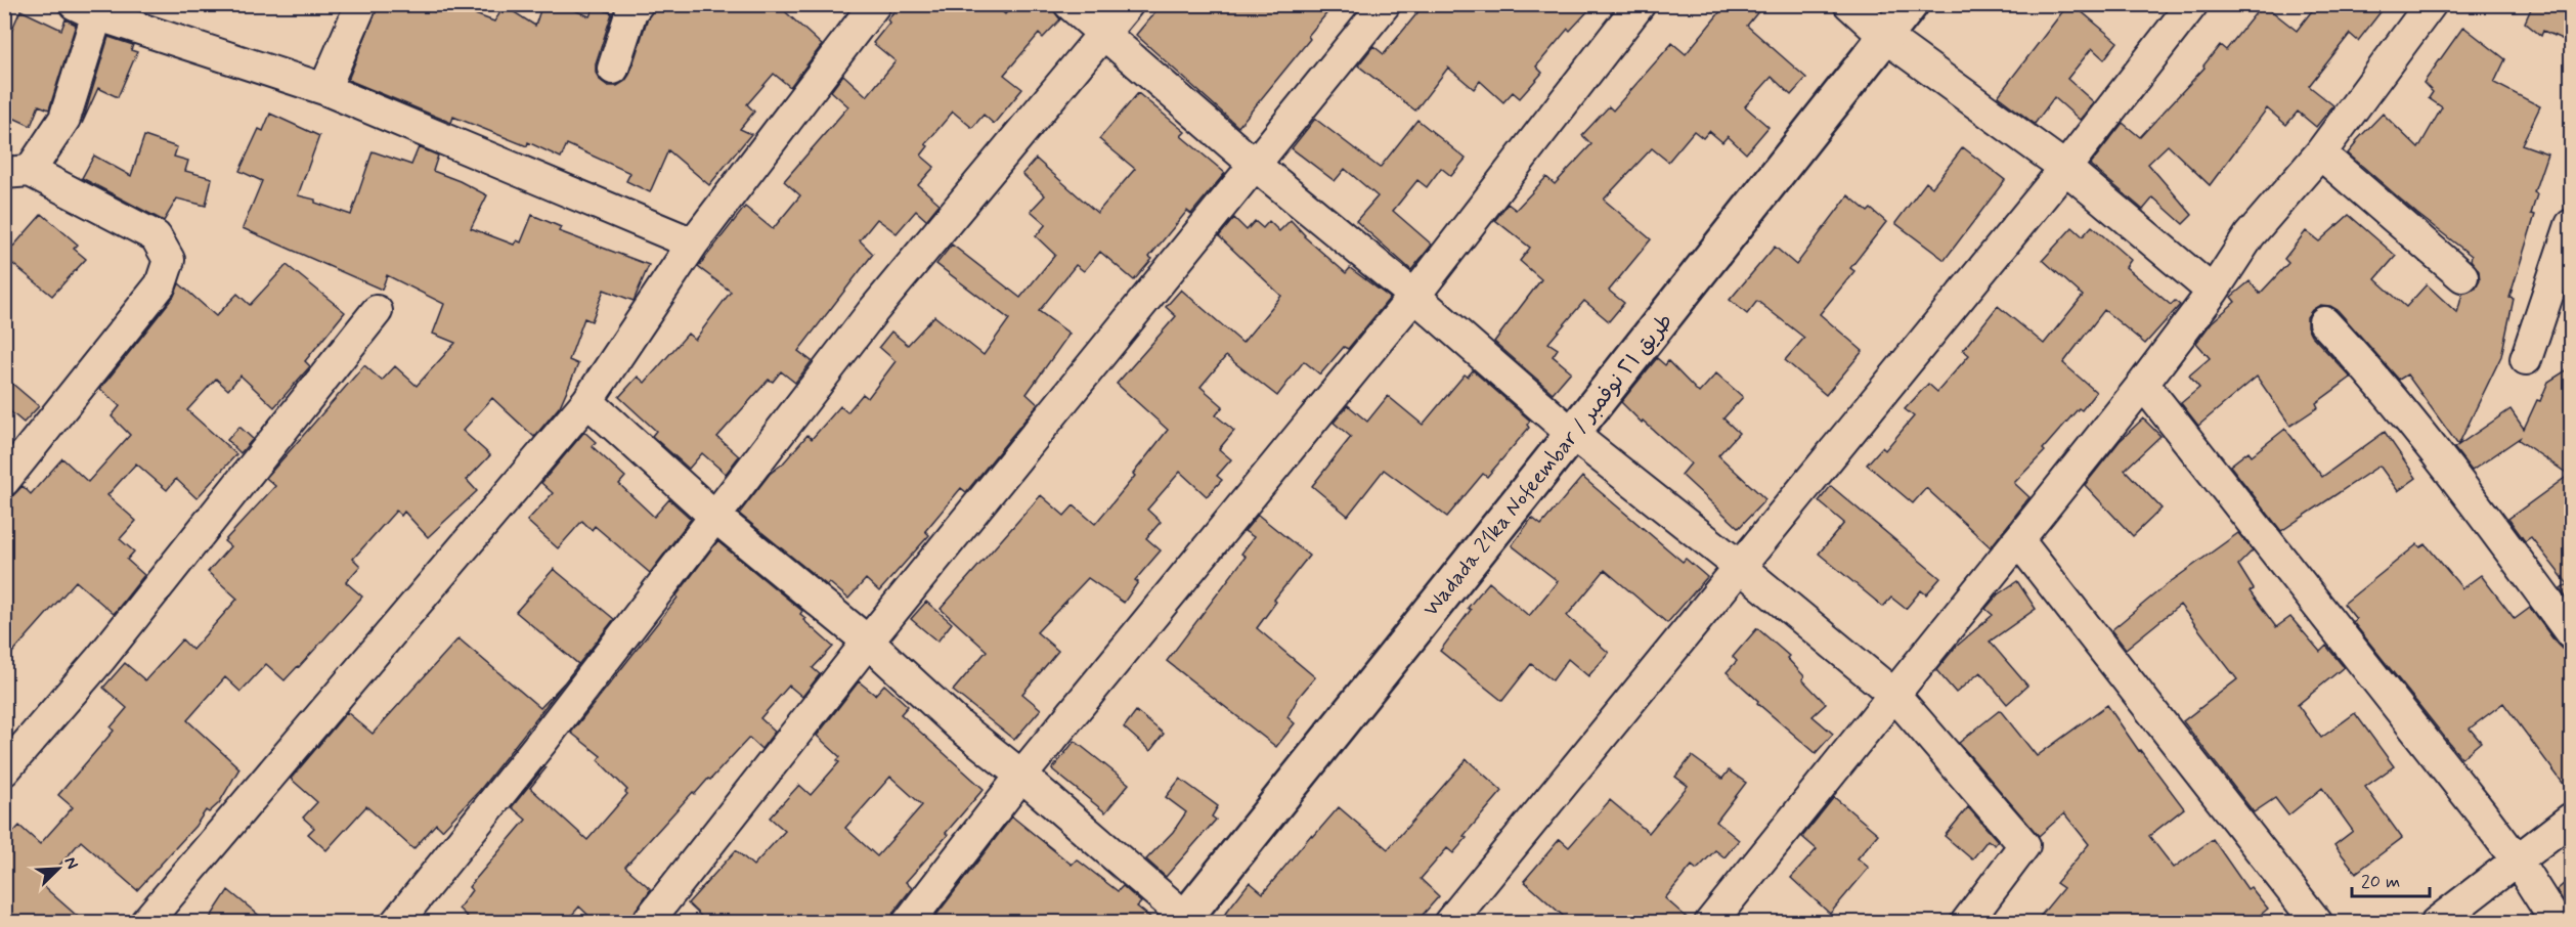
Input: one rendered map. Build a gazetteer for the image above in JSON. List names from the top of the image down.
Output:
{
  "streets": {
    "street": ["Wadada 21ka Nofeembar / طريق ٢١ نوفمبر"]
  },
  "scale_bar": "20 m",
  "north": "top right"
}
